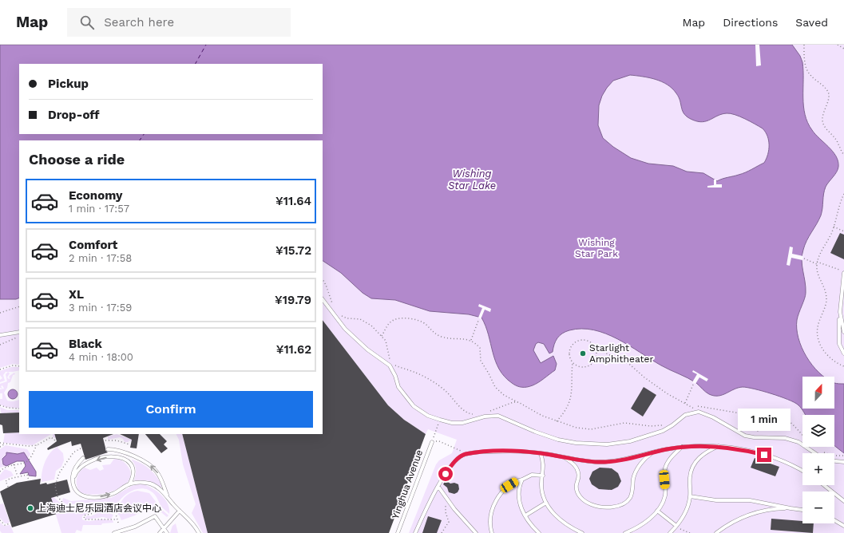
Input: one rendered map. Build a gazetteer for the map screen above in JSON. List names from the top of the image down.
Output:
{
  "streets": {
    "lane": ["Yinghua Avenue"]
  },
  "water": ["Wishing Star Lake"],
  "parks": ["Wishing Star Park"],
  "places": ["Starlight Amphitheater", "上海迪士尼乐园酒店会议中心"],
  "north": "top",
  "page": {
    "header": "Map",
    "search": "Search here",
    "nav": ["Map", "Directions", "Saved"],
    "banner": ["Pickup", "Drop-off"],
    "heading": "Choose a ride",
    "list": [
      {
        "name": "Economy",
        "note": "1 min · 17:57",
        "value": "¥11.64"
      },
      {
        "name": "Comfort",
        "note": "2 min · 17:58",
        "value": "¥15.72"
      },
      {
        "name": "XL",
        "note": "3 min · 17:59",
        "value": "¥19.79"
      },
      {
        "name": "Black",
        "note": "4 min · 18:00",
        "value": "¥11.62"
      }
    ],
    "map_buttons": ["+", "−"],
    "buttons": "Confirm",
    "bubble": "1 min"
  }
}
